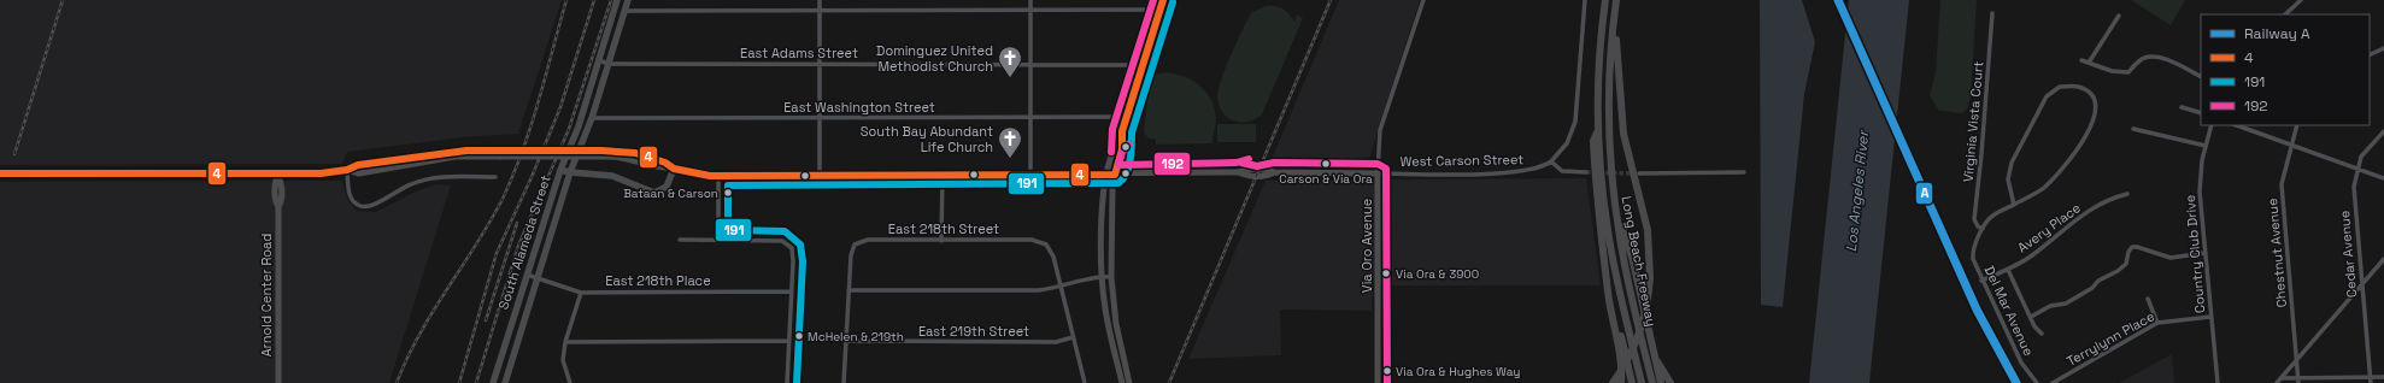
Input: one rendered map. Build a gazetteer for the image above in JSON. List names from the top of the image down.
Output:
{
  "streets": {
    "highway": ["Long Beach Freeway"],
    "main road": [
      "West Carson Street",
      "South Alameda Street",
      "Via Oro Avenue",
      "Arnold Center Road"
    ],
    "street": [
      "East Adams Street",
      "East Washington Street",
      "Virginia Vista Court",
      "Avery Place",
      "East 218th Street",
      "Chestnut Avenue",
      "Country Club Drive",
      "Cedar Avenue",
      "East 218th Place",
      "Del Mar Avenue",
      "East 219th Street",
      "Terrylynn Place"
    ]
  },
  "crossings": [
    ["East Adams Street", "South Alameda Street"],
    ["East Washington Street", "South Alameda Street"],
    ["Virginia Vista Court", "Del Mar Avenue"],
    ["West Carson Street", "Via Oro Avenue"],
    ["West Carson Street", "Arnold Center Road"],
    ["Avery Place", "Del Mar Avenue"],
    ["South Alameda Street", "East 218th Place"],
    ["Country Club Drive", "Terrylynn Place"]
  ],
  "water": ["Los Angeles River"],
  "places": {
    "church": ["Dominguez United Methodist Church", "South Bay Abundant Life Church"],
    "other": [
      "Carson & Via Ora",
      "Bataan & Carson",
      "Via Ora & 3900",
      "McHelen & 219th",
      "Via Ora & Hughes Way"
    ]
  },
  "lines": [
    "rail line A",
    "transit line 4",
    "transit line 192",
    "transit line 191"
  ],
  "legend": [
    "Railway A",
    "4",
    "191",
    "192"
  ]
}
